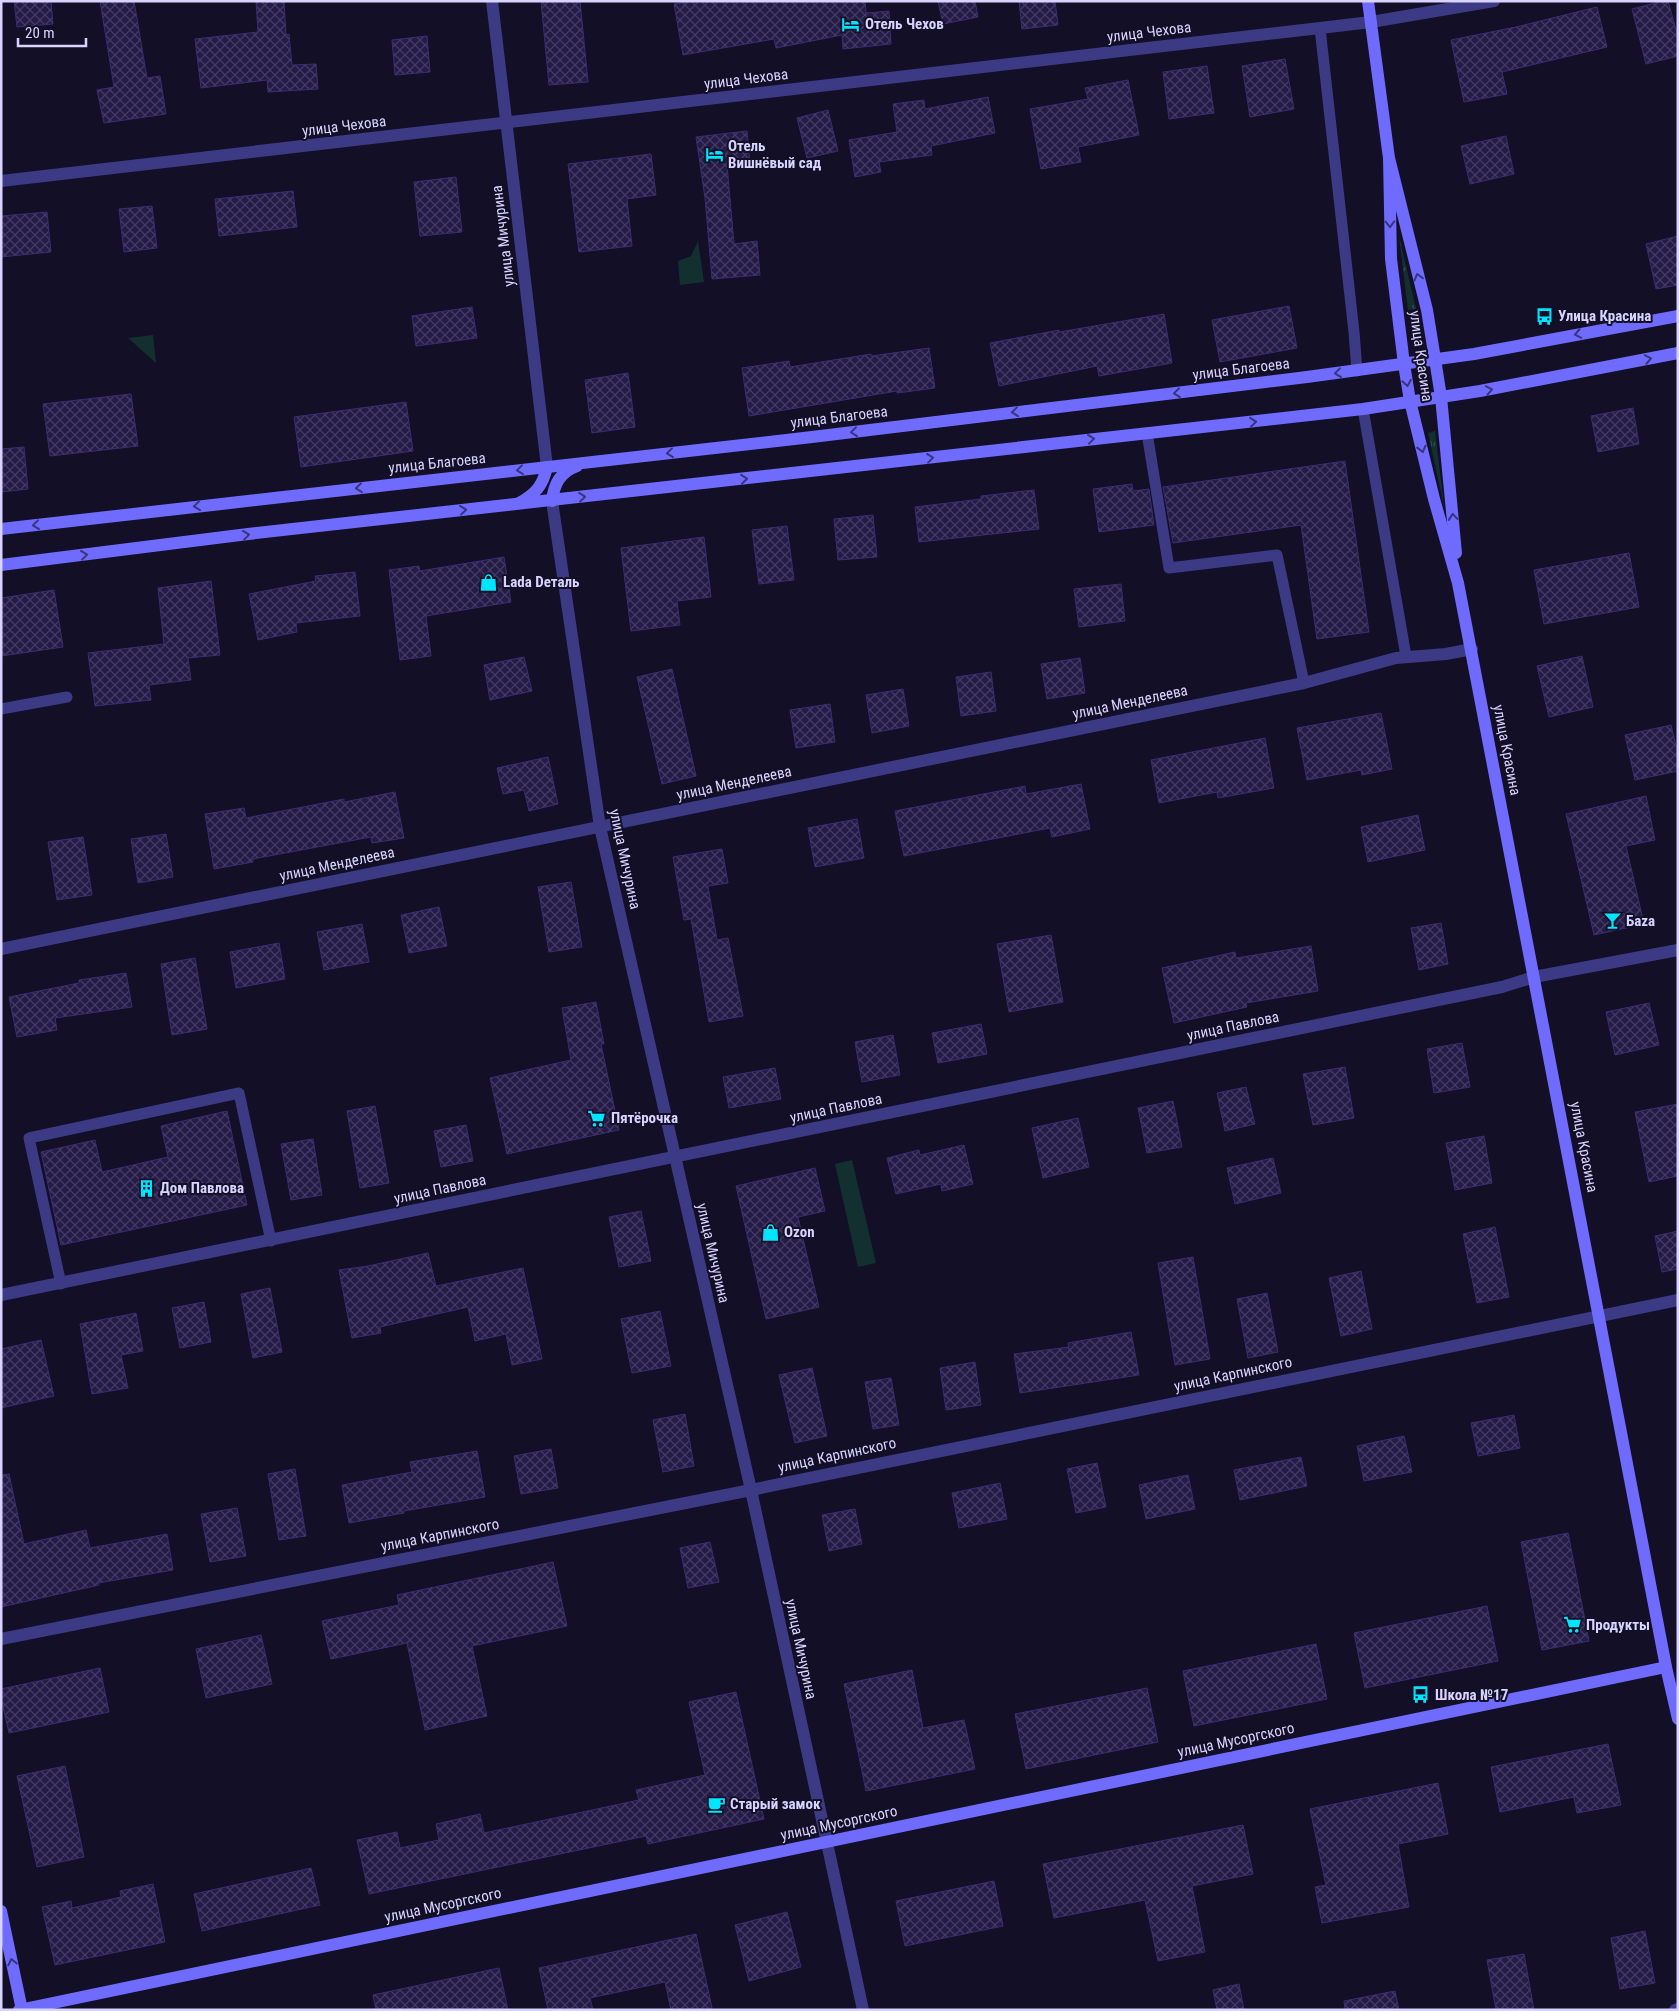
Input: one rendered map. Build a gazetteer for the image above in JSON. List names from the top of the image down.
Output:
{
  "streets": {
    "main road": ["улица Красина", "улица Благоева", "улица Мусоргского"],
    "street": [
      "улица Чехова",
      "улица Мичурина",
      "улица Менделеева",
      "улица Павлова",
      "улица Карпинского"
    ]
  },
  "crossings": [
    ["улица Чехова", "улица Мичурина"],
    ["улица Чехова", "улица Красина"],
    ["улица Мичурина", "улица Благоева"],
    ["улица Мичурина", "улица Менделеева"],
    ["улица Мичурина", "улица Павлова"],
    ["улица Мичурина", "улица Карпинского"],
    ["улица Мичурина", "улица Мусоргского"],
    ["улица Красина", "улица Благоева"],
    ["улица Красина", "улица Менделеева"],
    ["улица Красина", "улица Павлова"],
    ["улица Красина", "улица Карпинского"],
    ["улица Красина", "улица Мусоргского"]
  ],
  "places": {
    "hotel": ["Отель Чехов", "Отель Вишнёвый сад"],
    "bus stop": ["Улица Красина", "Школа №17"],
    "shop": ["Lada Dеталь", "Ozon"],
    "bar": ["Баza"],
    "supermarket": ["Пятёрочка", "Продукты"],
    "building": ["Дом Павлова"],
    "cafe": ["Старый замок"]
  },
  "scale_bar": "20 m"
}
